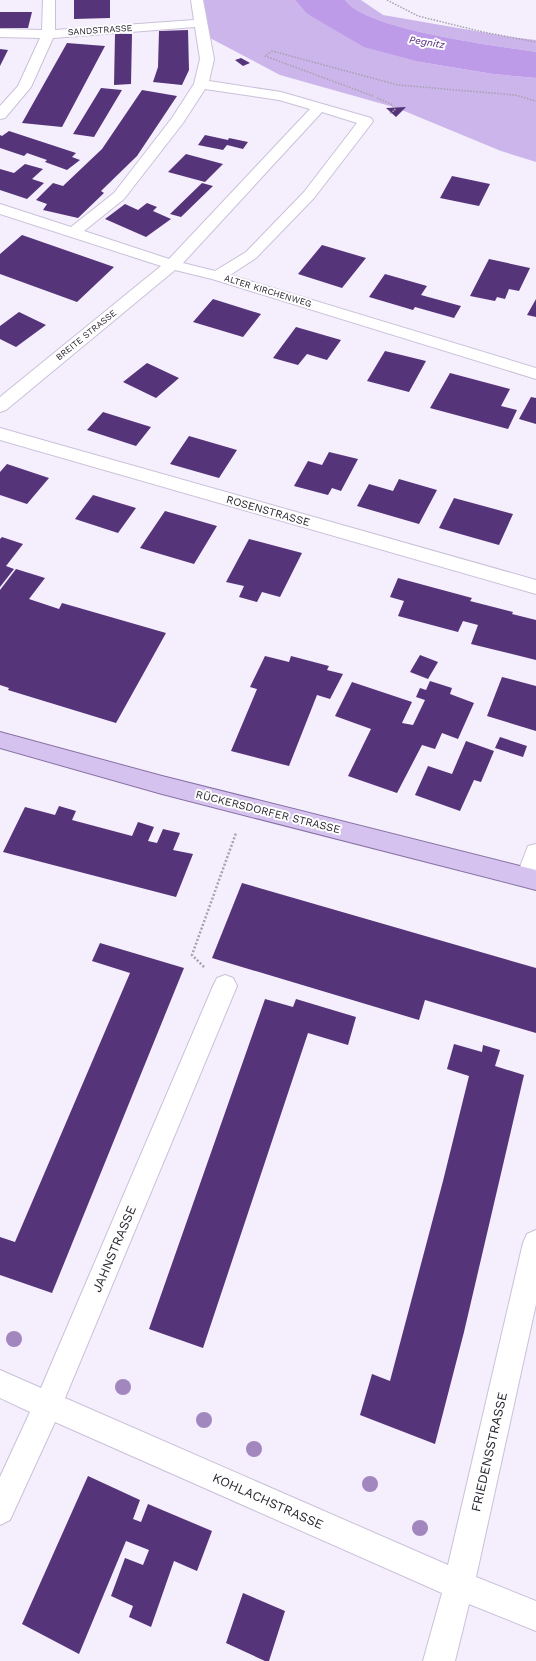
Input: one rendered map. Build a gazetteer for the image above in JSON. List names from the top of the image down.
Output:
{
  "streets": {
    "main road": ["RÜCKERSDORFER STRASSE"],
    "street": [
      "SANDSTRASSE",
      "ALTER KIRCHENWEG",
      "BREITE STRASSE",
      "ROSENSTRASSE",
      "JAHNSTRASSE",
      "FRIEDENSSTRASSE",
      "KOHLACHSTRASSE"
    ]
  },
  "crossings": [
    ["ALTER KIRCHENWEG", "BREITE STRASSE"],
    ["JAHNSTRASSE", "KOHLACHSTRASSE"],
    ["FRIEDENSSTRASSE", "KOHLACHSTRASSE"]
  ],
  "water": ["Pegnitz"]
}
